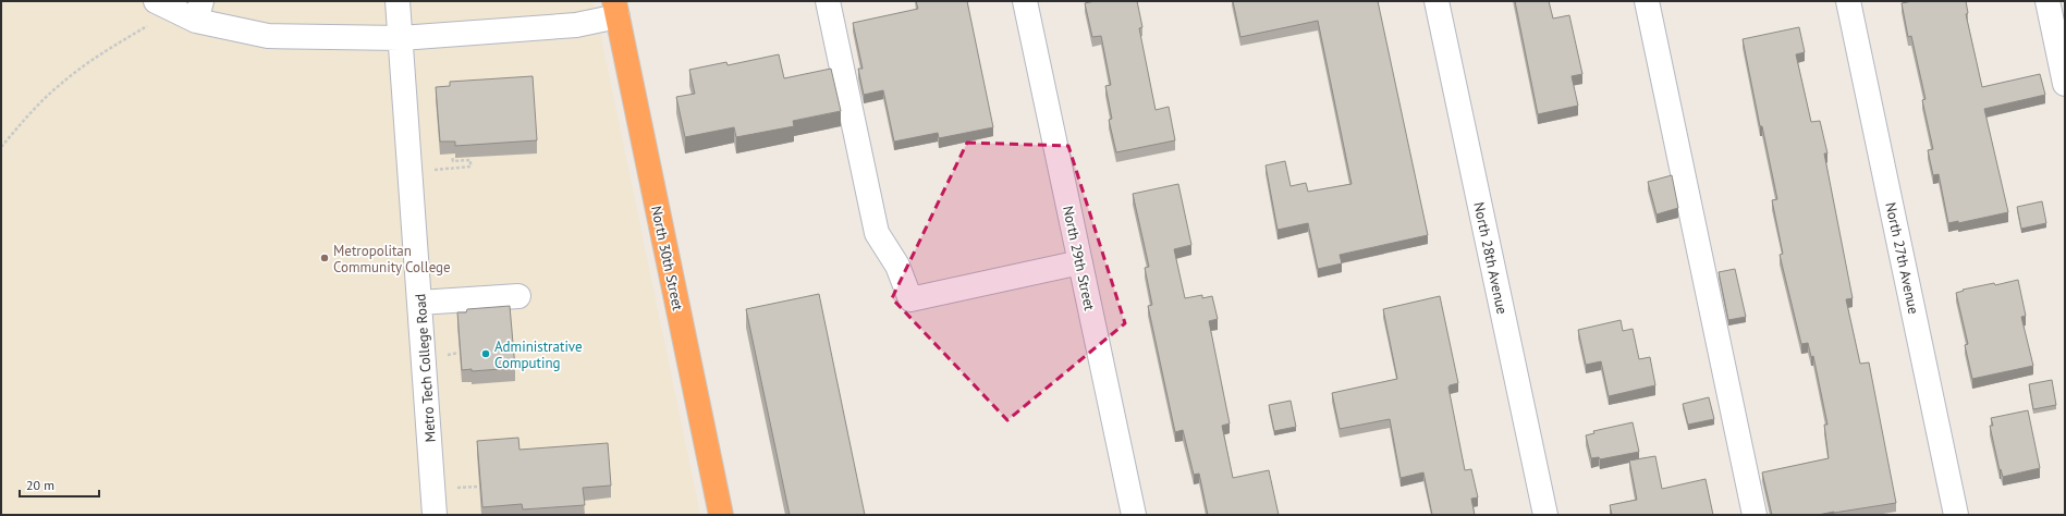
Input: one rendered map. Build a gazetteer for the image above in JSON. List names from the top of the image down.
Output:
{
  "streets": {
    "highway": ["North 30th Street"],
    "street": [
      "North 29th Street",
      "North 28th Avenue",
      "North 27th Avenue",
      "Metro Tech College Road"
    ]
  },
  "places": ["Metropolitan Community College", "Administrative Computing"],
  "scale_bar": "20 m"
}
